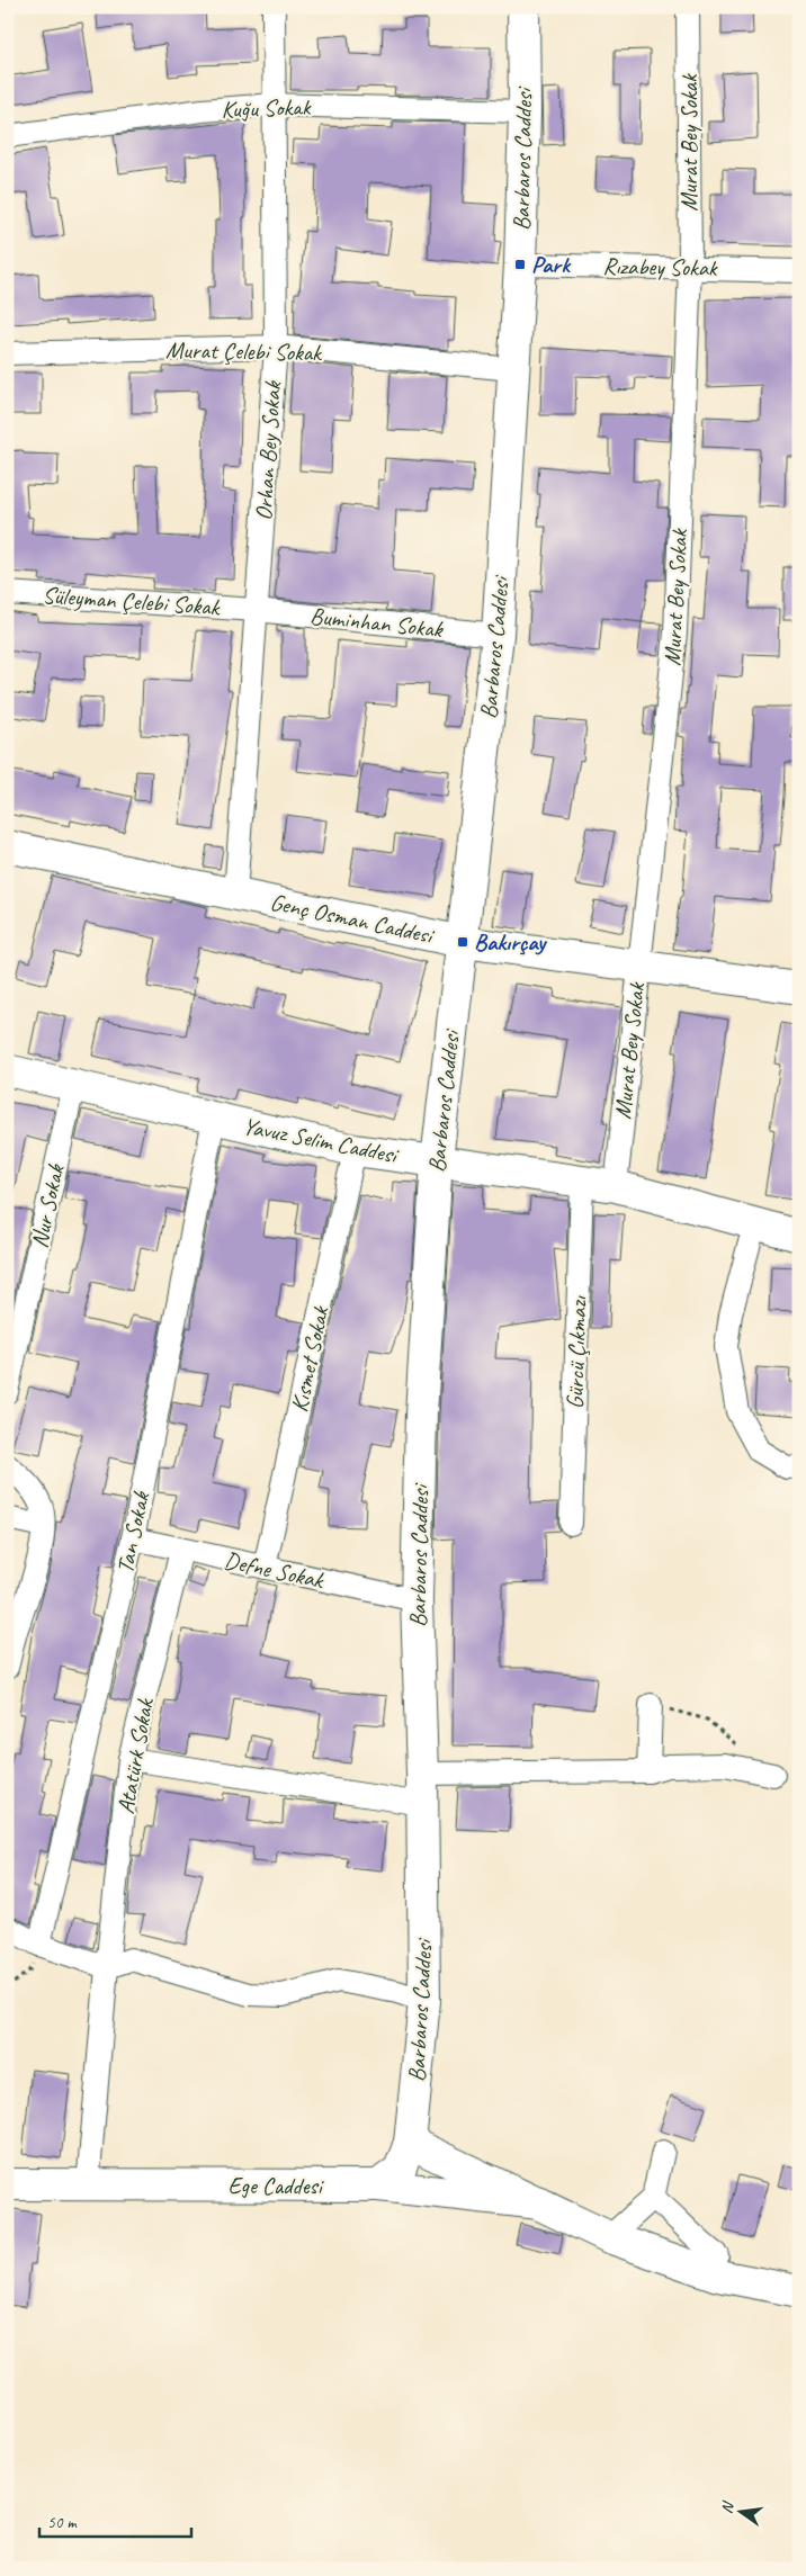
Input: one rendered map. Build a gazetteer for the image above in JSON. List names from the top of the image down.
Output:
{
  "streets": {
    "street": [
      "Kuğu Sokak",
      "Murat Bey Sokak",
      "Barbaros Caddesi",
      "Rızabey Sokak",
      "Murat Çelebi Sokak",
      "Orhan Bey Sokak",
      "Süleyman Çelebi Sokak",
      "Buminhan Sokak",
      "Genç Osman Caddesi",
      "Yavuz Selim Caddesi",
      "Nur Sokak",
      "Gürcü Çıkmazı",
      "Kısmet Sokak",
      "Tan Sokak",
      "Defne Sokak",
      "Atatürk Sokak",
      "Ege Caddesi"
    ]
  },
  "crossings": [
    ["Kuğu Sokak", "Barbaros Caddesi"],
    ["Kuğu Sokak", "Orhan Bey Sokak"],
    ["Murat Bey Sokak", "Rızabey Sokak"],
    ["Murat Bey Sokak", "Genç Osman Caddesi"],
    ["Murat Bey Sokak", "Yavuz Selim Caddesi"],
    ["Barbaros Caddesi", "Rızabey Sokak"],
    ["Barbaros Caddesi", "Murat Çelebi Sokak"],
    ["Barbaros Caddesi", "Buminhan Sokak"],
    ["Barbaros Caddesi", "Genç Osman Caddesi"],
    ["Barbaros Caddesi", "Yavuz Selim Caddesi"],
    ["Barbaros Caddesi", "Defne Sokak"],
    ["Barbaros Caddesi", "Ege Caddesi"],
    ["Murat Çelebi Sokak", "Orhan Bey Sokak"],
    ["Orhan Bey Sokak", "Süleyman Çelebi Sokak"],
    ["Orhan Bey Sokak", "Buminhan Sokak"],
    ["Orhan Bey Sokak", "Genç Osman Caddesi"],
    ["Süleyman Çelebi Sokak", "Buminhan Sokak"],
    ["Yavuz Selim Caddesi", "Nur Sokak"],
    ["Yavuz Selim Caddesi", "Gürcü Çıkmazı"],
    ["Yavuz Selim Caddesi", "Kısmet Sokak"],
    ["Yavuz Selim Caddesi", "Tan Sokak"],
    ["Kısmet Sokak", "Defne Sokak"],
    ["Tan Sokak", "Defne Sokak"],
    ["Defne Sokak", "Atatürk Sokak"],
    ["Atatürk Sokak", "Ege Caddesi"]
  ],
  "places": {
    "transit": ["Park", "Bakırçay"]
  },
  "scale_bar": "50 m",
  "north": "left"
}
